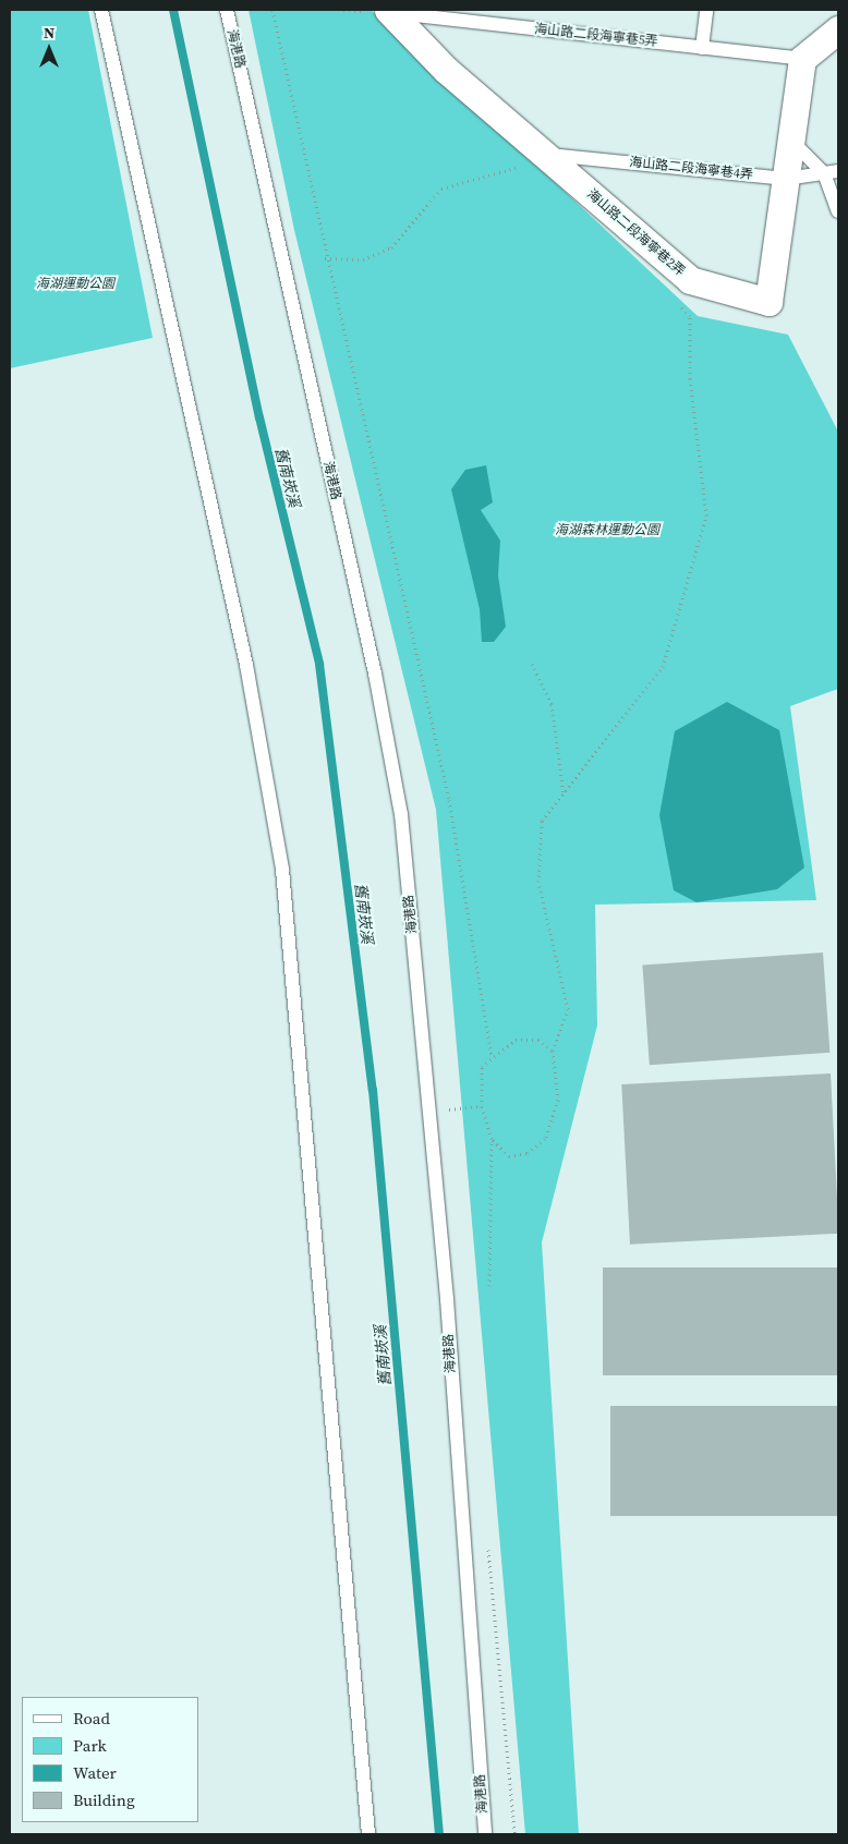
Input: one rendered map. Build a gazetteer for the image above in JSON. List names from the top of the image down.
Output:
{
  "streets": {
    "street": ["海山路二段海寧巷2弄"],
    "lane": ["海山路二段海寧巷5弄", "海港路", "海山路二段海寧巷4弄"]
  },
  "crossings": [
    ["海山路二段海寧巷5弄", "海山路二段海寧巷2弄"],
    ["海山路二段海寧巷4弄", "海山路二段海寧巷2弄"]
  ],
  "water": ["舊南崁溪"],
  "parks": ["海湖運動公園", "海湖森林運動公園"],
  "legend": [
    "Road",
    "Park",
    "Water",
    "Building"
  ],
  "north": "top"
}
